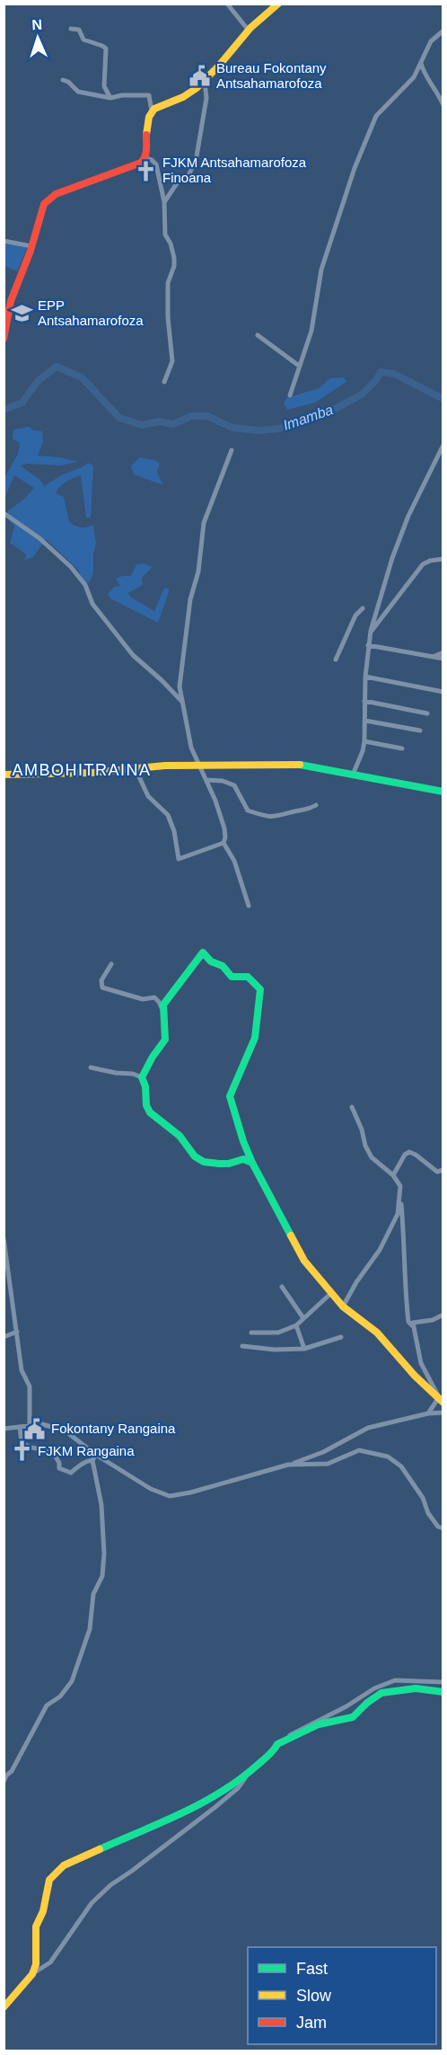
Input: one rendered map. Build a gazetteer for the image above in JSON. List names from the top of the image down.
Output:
{
  "districts": ["AMBOHITRAINA"],
  "water": ["Imamba"],
  "places": {
    "public building": ["Bureau Fokontany Antsahamarofoza", "Fokontany Rangaina"],
    "church": ["FJKM Antsahamarofoza Finoana", "FJKM Rangaina"],
    "school or university": ["EPP Antsahamarofoza"]
  },
  "legend": ["Fast", "Slow", "Jam"],
  "north": "top"
}
